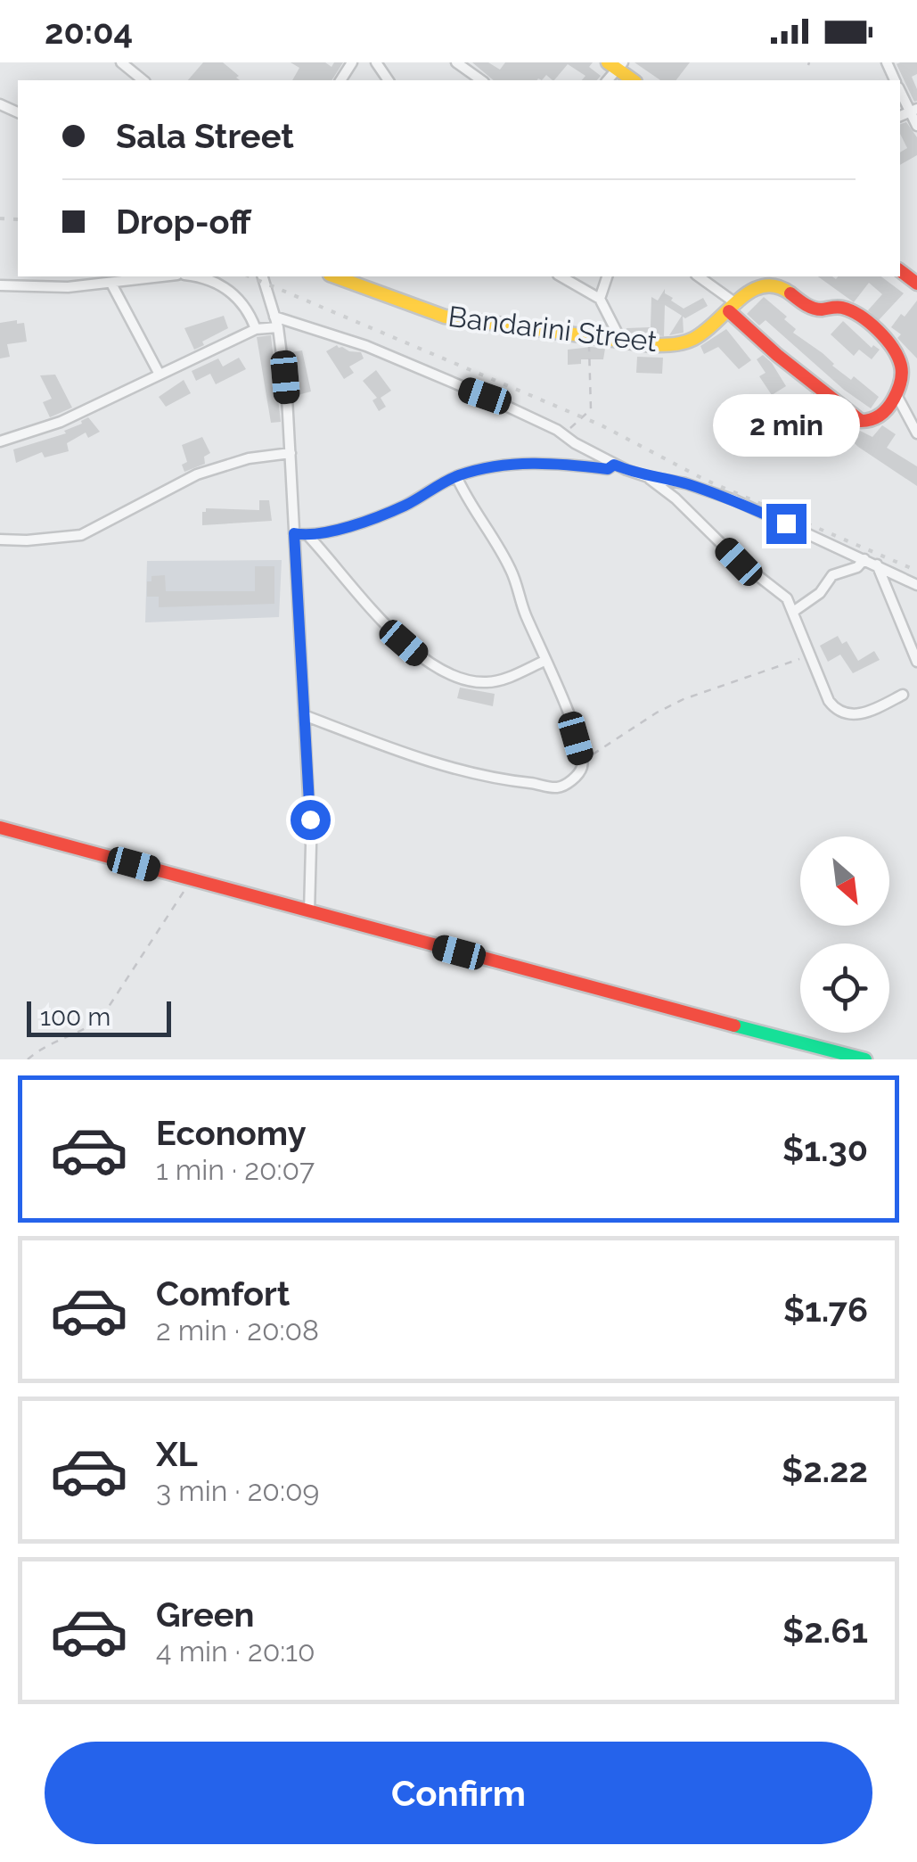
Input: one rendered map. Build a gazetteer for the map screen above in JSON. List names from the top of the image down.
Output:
{
  "streets": {
    "main road": ["Bandarini Street"]
  },
  "scale_bar": "100 m",
  "north": "bottom right",
  "page": {
    "status": "20:04",
    "banner": ["Sala Street", "Drop-off"],
    "bubble": "2 min",
    "scale": "100 m",
    "list": [
      {
        "name": "Economy",
        "note": "1 min · 20:07",
        "value": "$1.30"
      },
      {
        "name": "Comfort",
        "note": "2 min · 20:08",
        "value": "$1.76"
      },
      {
        "name": "XL",
        "note": "3 min · 20:09",
        "value": "$2.22"
      },
      {
        "name": "Green",
        "note": "4 min · 20:10",
        "value": "$2.61"
      }
    ],
    "buttons": "Confirm"
  }
}
